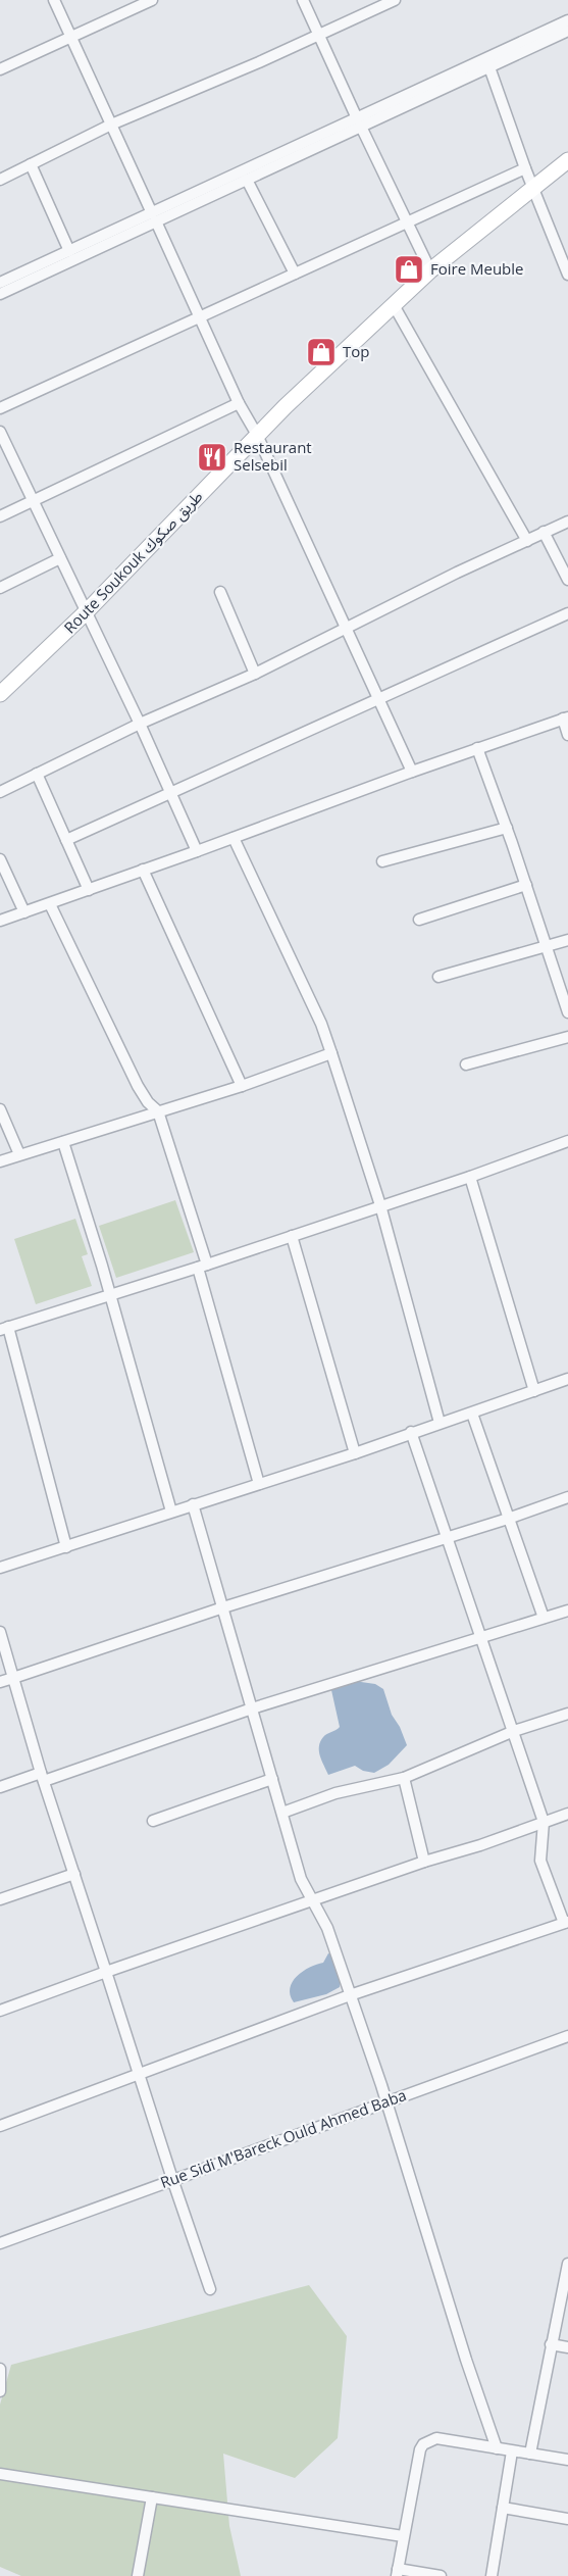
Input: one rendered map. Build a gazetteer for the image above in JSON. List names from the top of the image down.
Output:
{
  "streets": {
    "street": ["Route Soukouk طريق صكوك", "Rue Sidi M'Bareck Ould Ahmed Baba"]
  },
  "places": {
    "shop": ["Foire Meuble", "Top"],
    "restaurant": ["Restaurant Selsebil"]
  }
}
